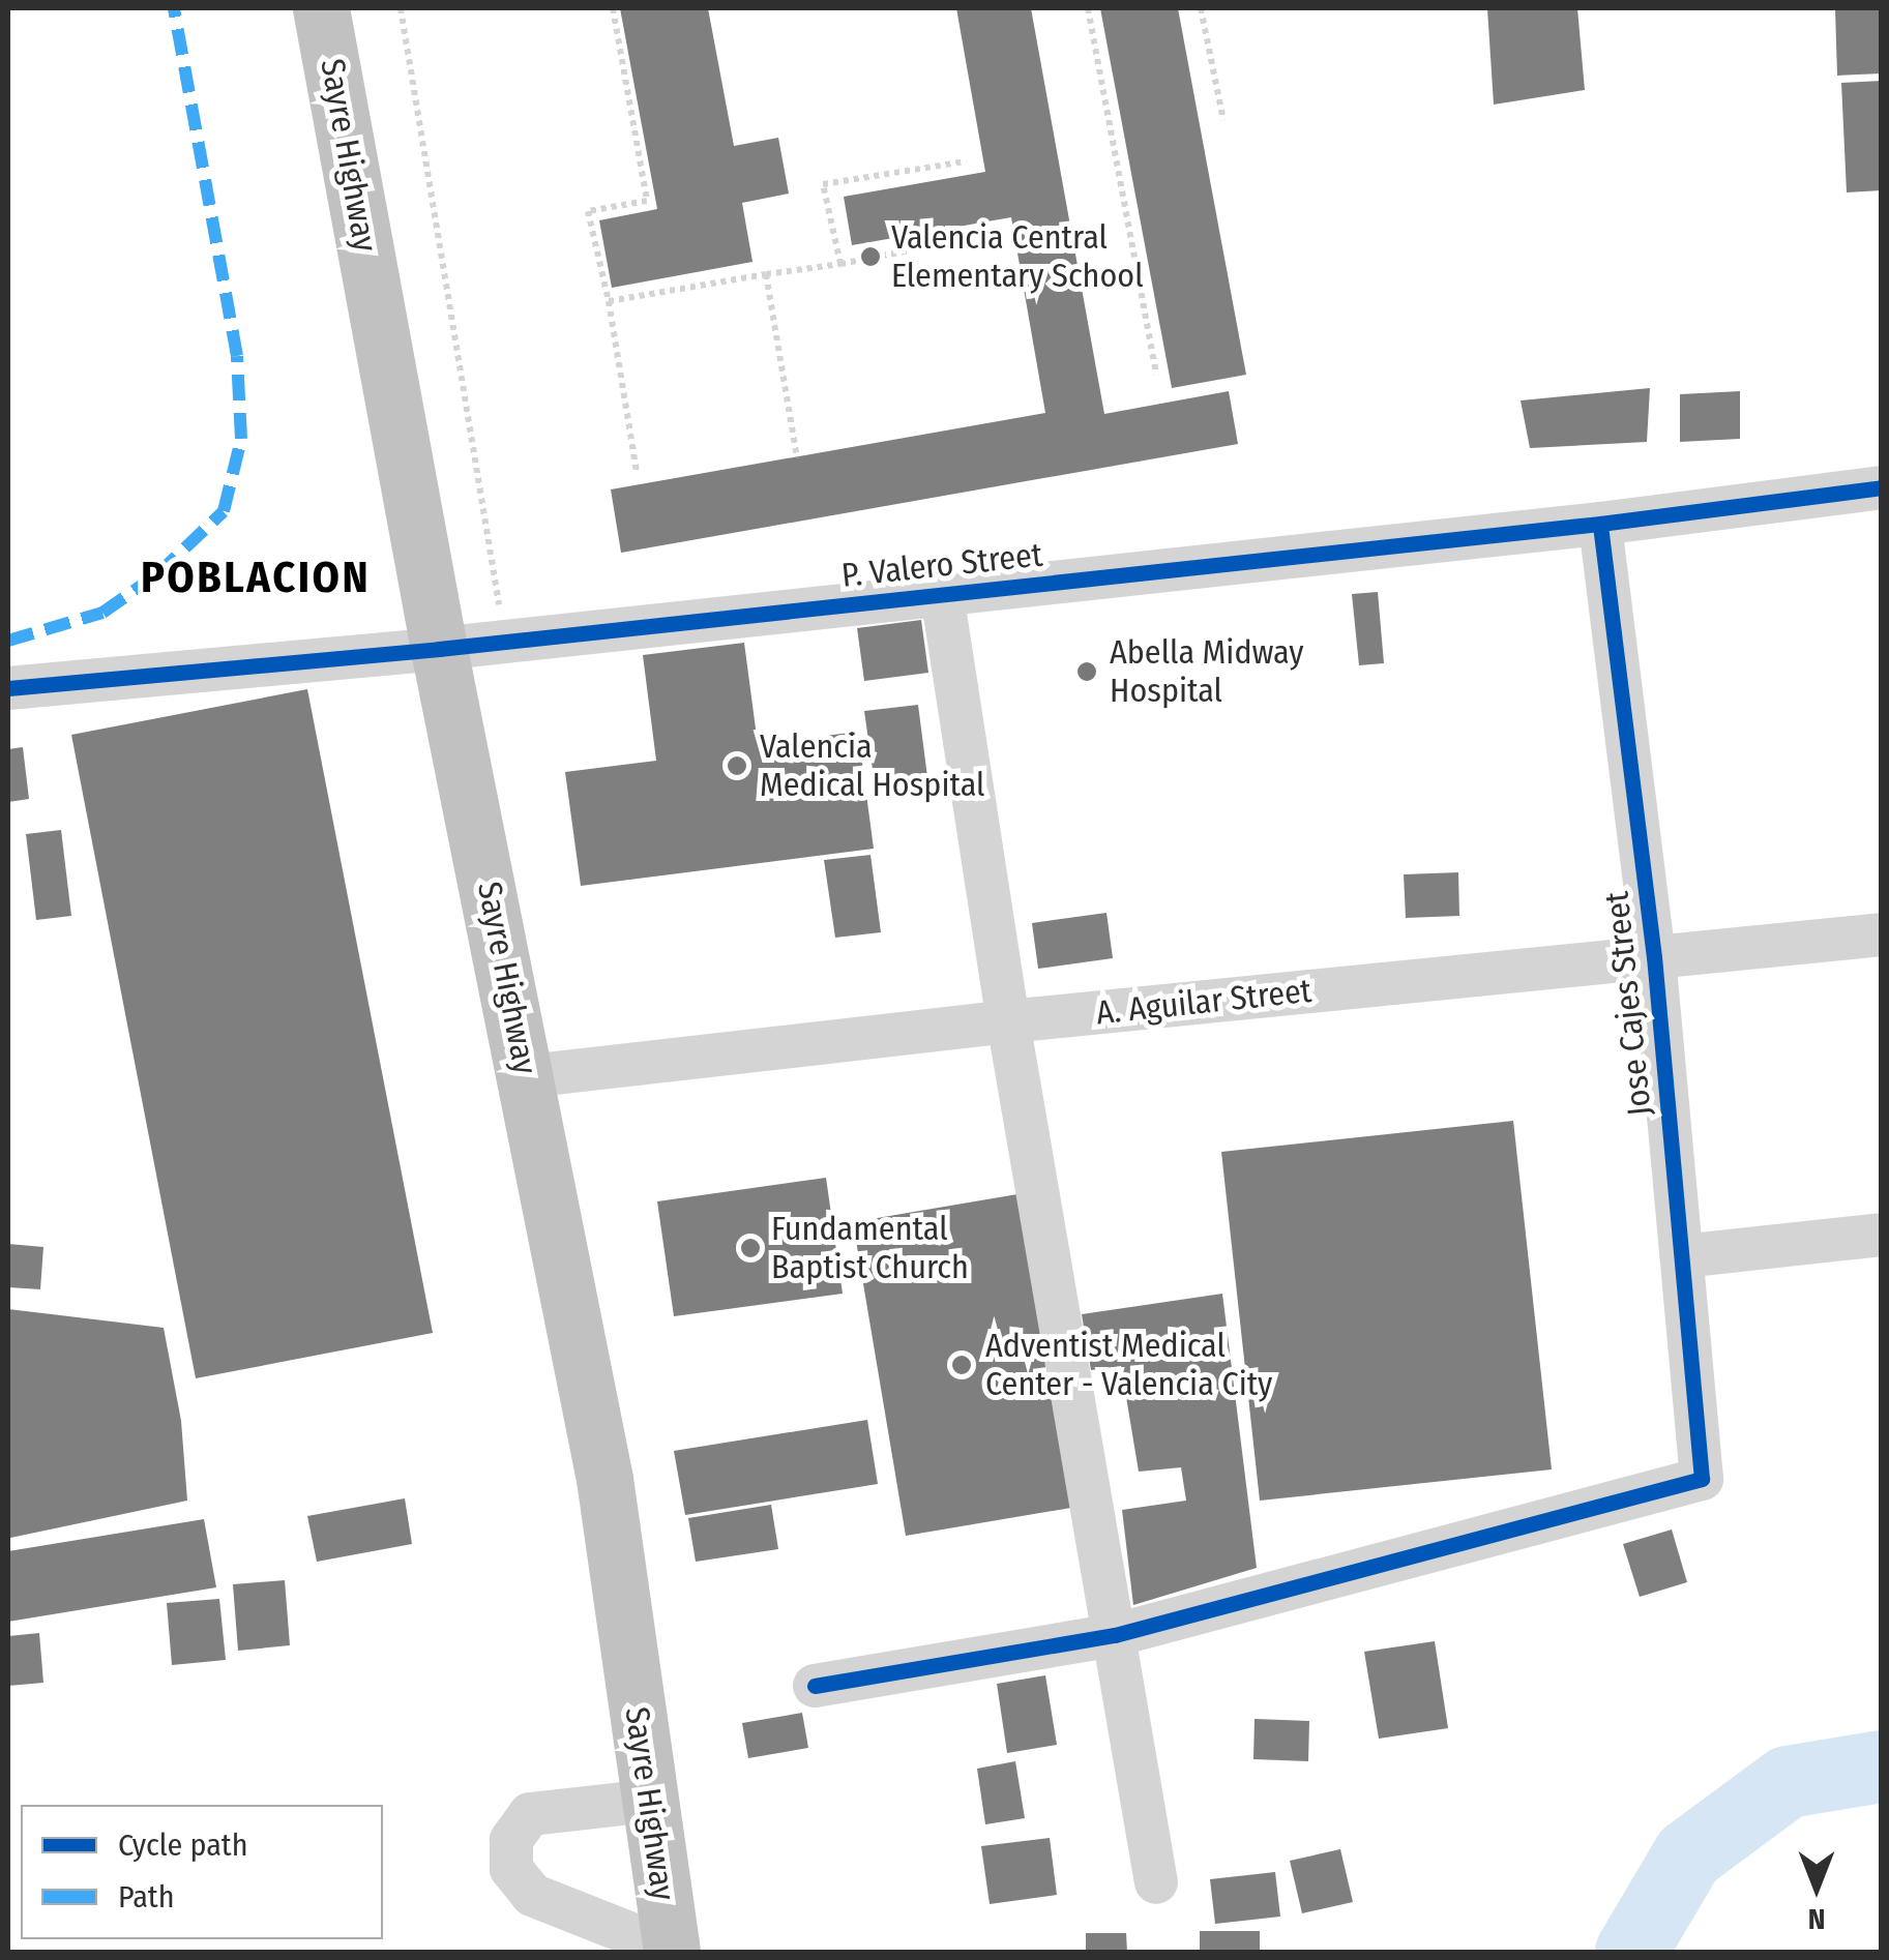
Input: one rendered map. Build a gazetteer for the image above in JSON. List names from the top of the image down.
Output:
{
  "streets": {
    "highway": ["Sayre Highway"],
    "street": ["P. Valero Street", "A. Aguilar Street", "Jose Cajes Street"]
  },
  "crossings": [
    ["Sayre Highway", "P. Valero Street"],
    ["Sayre Highway", "A. Aguilar Street"],
    ["P. Valero Street", "Jose Cajes Street"],
    ["A. Aguilar Street", "Jose Cajes Street"]
  ],
  "districts": ["POBLACION"],
  "places": [
    "Valencia Central Elementary School",
    "Abella Midway Hospital",
    "Valencia Medical Hospital",
    "Fundamental Baptist Church",
    "Adventist Medical Center - Valencia City"
  ],
  "legend": ["Cycle path", "Path"],
  "north": "bottom"
}
